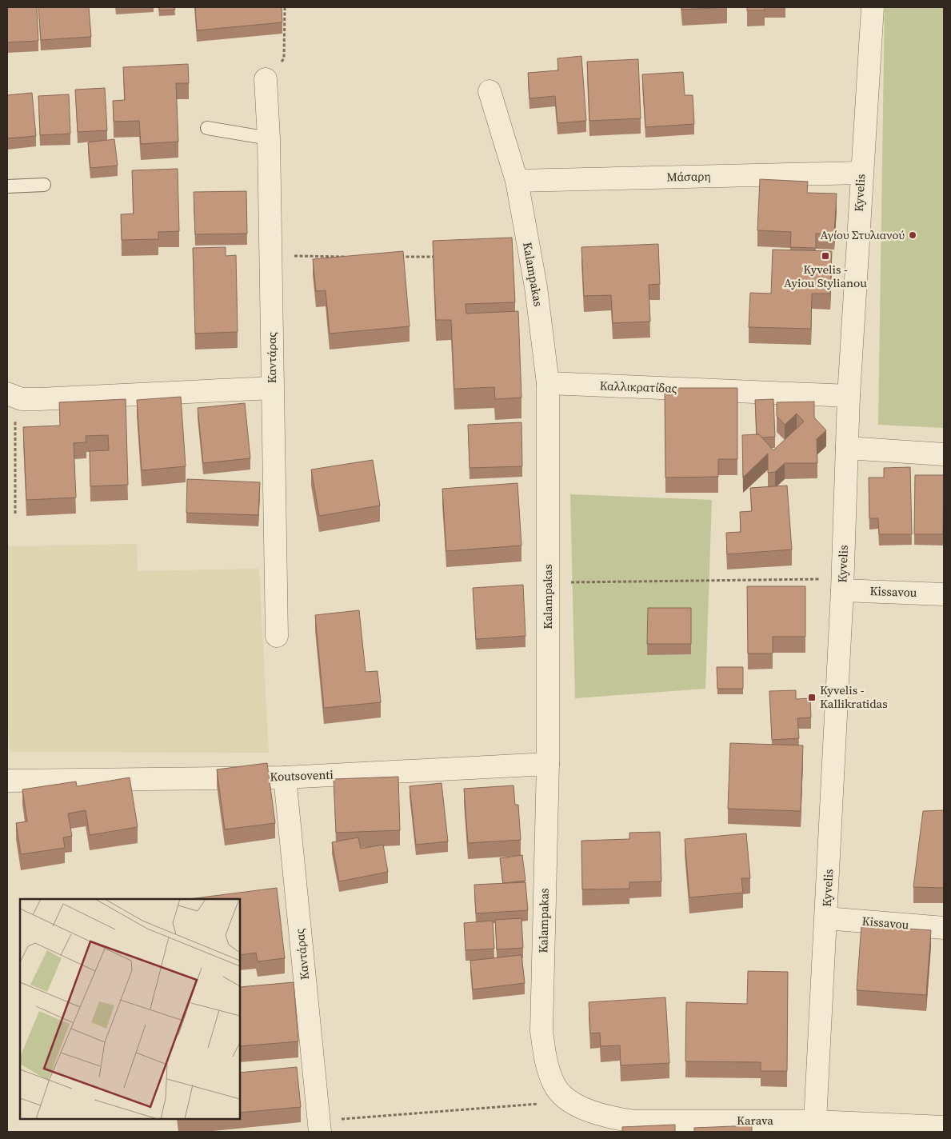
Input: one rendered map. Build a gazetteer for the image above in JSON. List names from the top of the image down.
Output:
{
  "streets": {
    "street": [
      "Μάσαρη",
      "Kyvelis",
      "Kalampakas",
      "Καντάρας",
      "Καλλικρατίδας",
      "Kissavou",
      "Koutsoventi",
      "Karava"
    ]
  },
  "crossings": [
    ["Μάσαρη", "Kyvelis"],
    ["Μάσαρη", "Kalampakas"],
    ["Kyvelis", "Καλλικρατίδας"],
    ["Kyvelis", "Kissavou"],
    ["Kyvelis", "Karava"],
    ["Kalampakas", "Καλλικρατίδας"],
    ["Kalampakas", "Koutsoventi"],
    ["Kalampakas", "Karava"],
    ["Καντάρας", "Koutsoventi"]
  ],
  "places": {
    "other": ["Αγίου Στυλιανού"],
    "transit": ["Kyvelis - Ayiou Stylianou", "Kyvelis - Kallikratidas"]
  }
}
